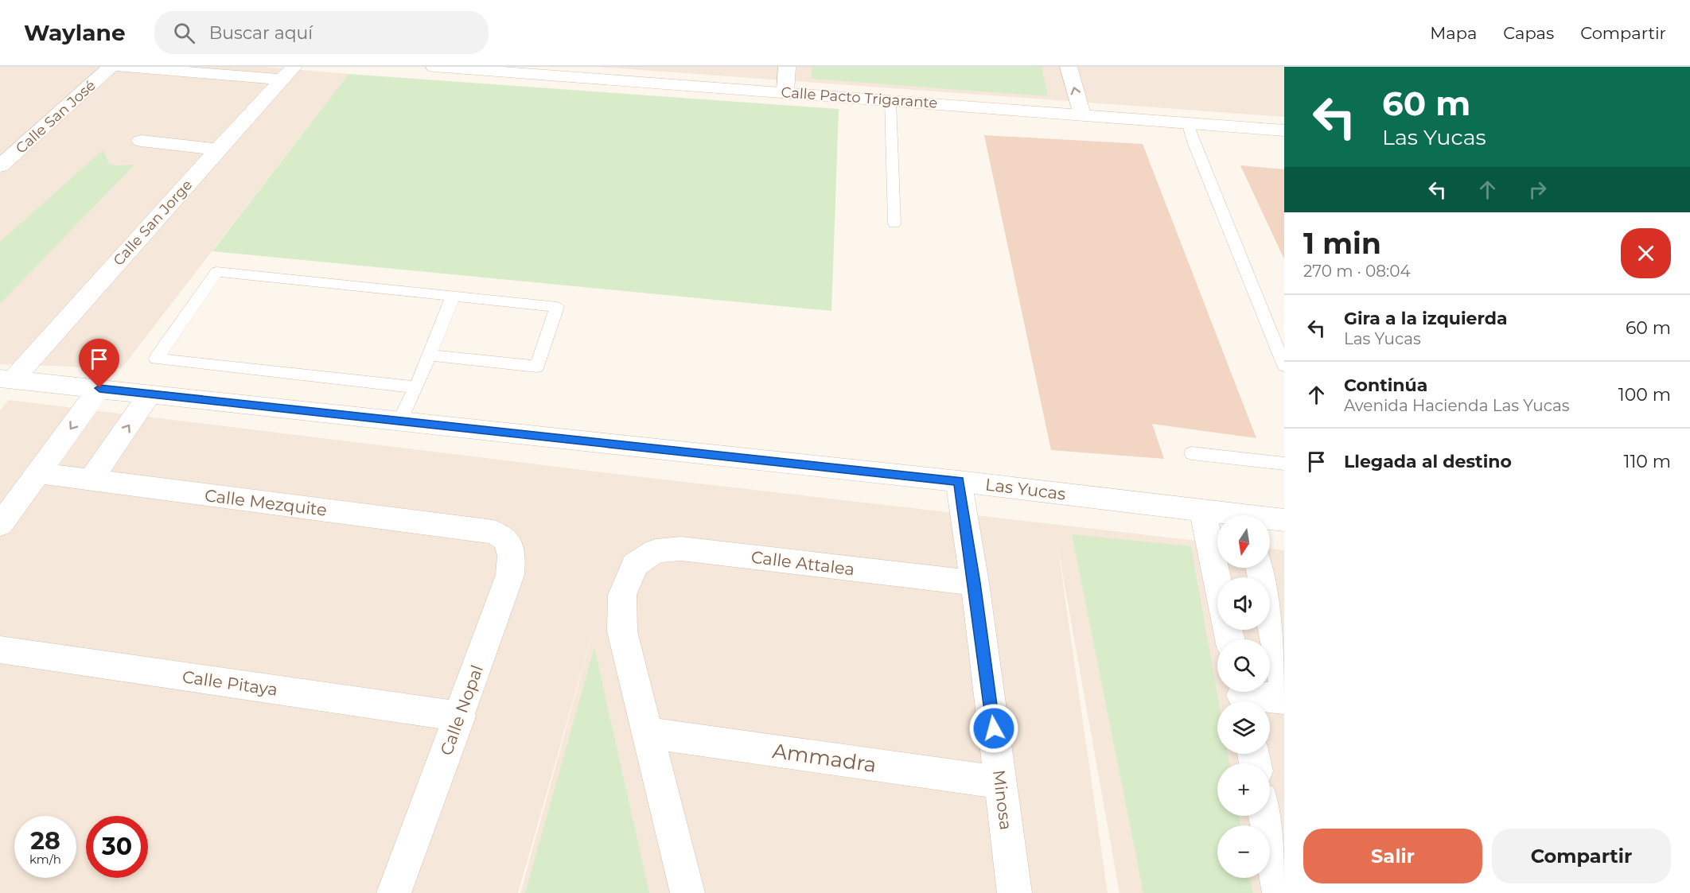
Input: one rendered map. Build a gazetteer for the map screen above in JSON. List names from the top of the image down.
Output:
{
  "streets": {
    "street": [
      "Calle Pacto Trigarante",
      "Calle San José",
      "Calle San Jorge",
      "Las Yucas",
      "Calle Mezquite",
      "Calle Attalea",
      "Calle Pitaya",
      "Calle Nopal",
      "Ammadra",
      "Minosa"
    ]
  },
  "crossings": [
    ["Calle San Jorge", "Las Yucas"],
    ["Las Yucas", "Minosa"],
    ["Calle Mezquite", "Calle Nopal"],
    ["Calle Attalea", "Ammadra"],
    ["Calle Attalea", "Minosa"],
    ["Calle Pitaya", "Calle Nopal"],
    ["Ammadra", "Minosa"]
  ],
  "north": "bottom",
  "page": {
    "header": "Waylane",
    "search": "Buscar aquí",
    "nav": ["Mapa", "Capas", "Compartir"],
    "turn": ["60 m", "Las Yucas"],
    "heading": ["1 min", "270 m · 08:04"],
    "list": [
      {
        "name": "Gira a la izquierda",
        "note": "Las Yucas",
        "value": "60 m"
      },
      {
        "name": "Continúa",
        "note": "Avenida Hacienda Las Yucas",
        "value": "100 m"
      },
      {
        "name": "Llegada al destino",
        "value": "110 m"
      }
    ],
    "map_buttons": ["+", "−"],
    "speed": "28 km/h",
    "limit": "30",
    "buttons": ["Salir", "Compartir"]
  }
}
